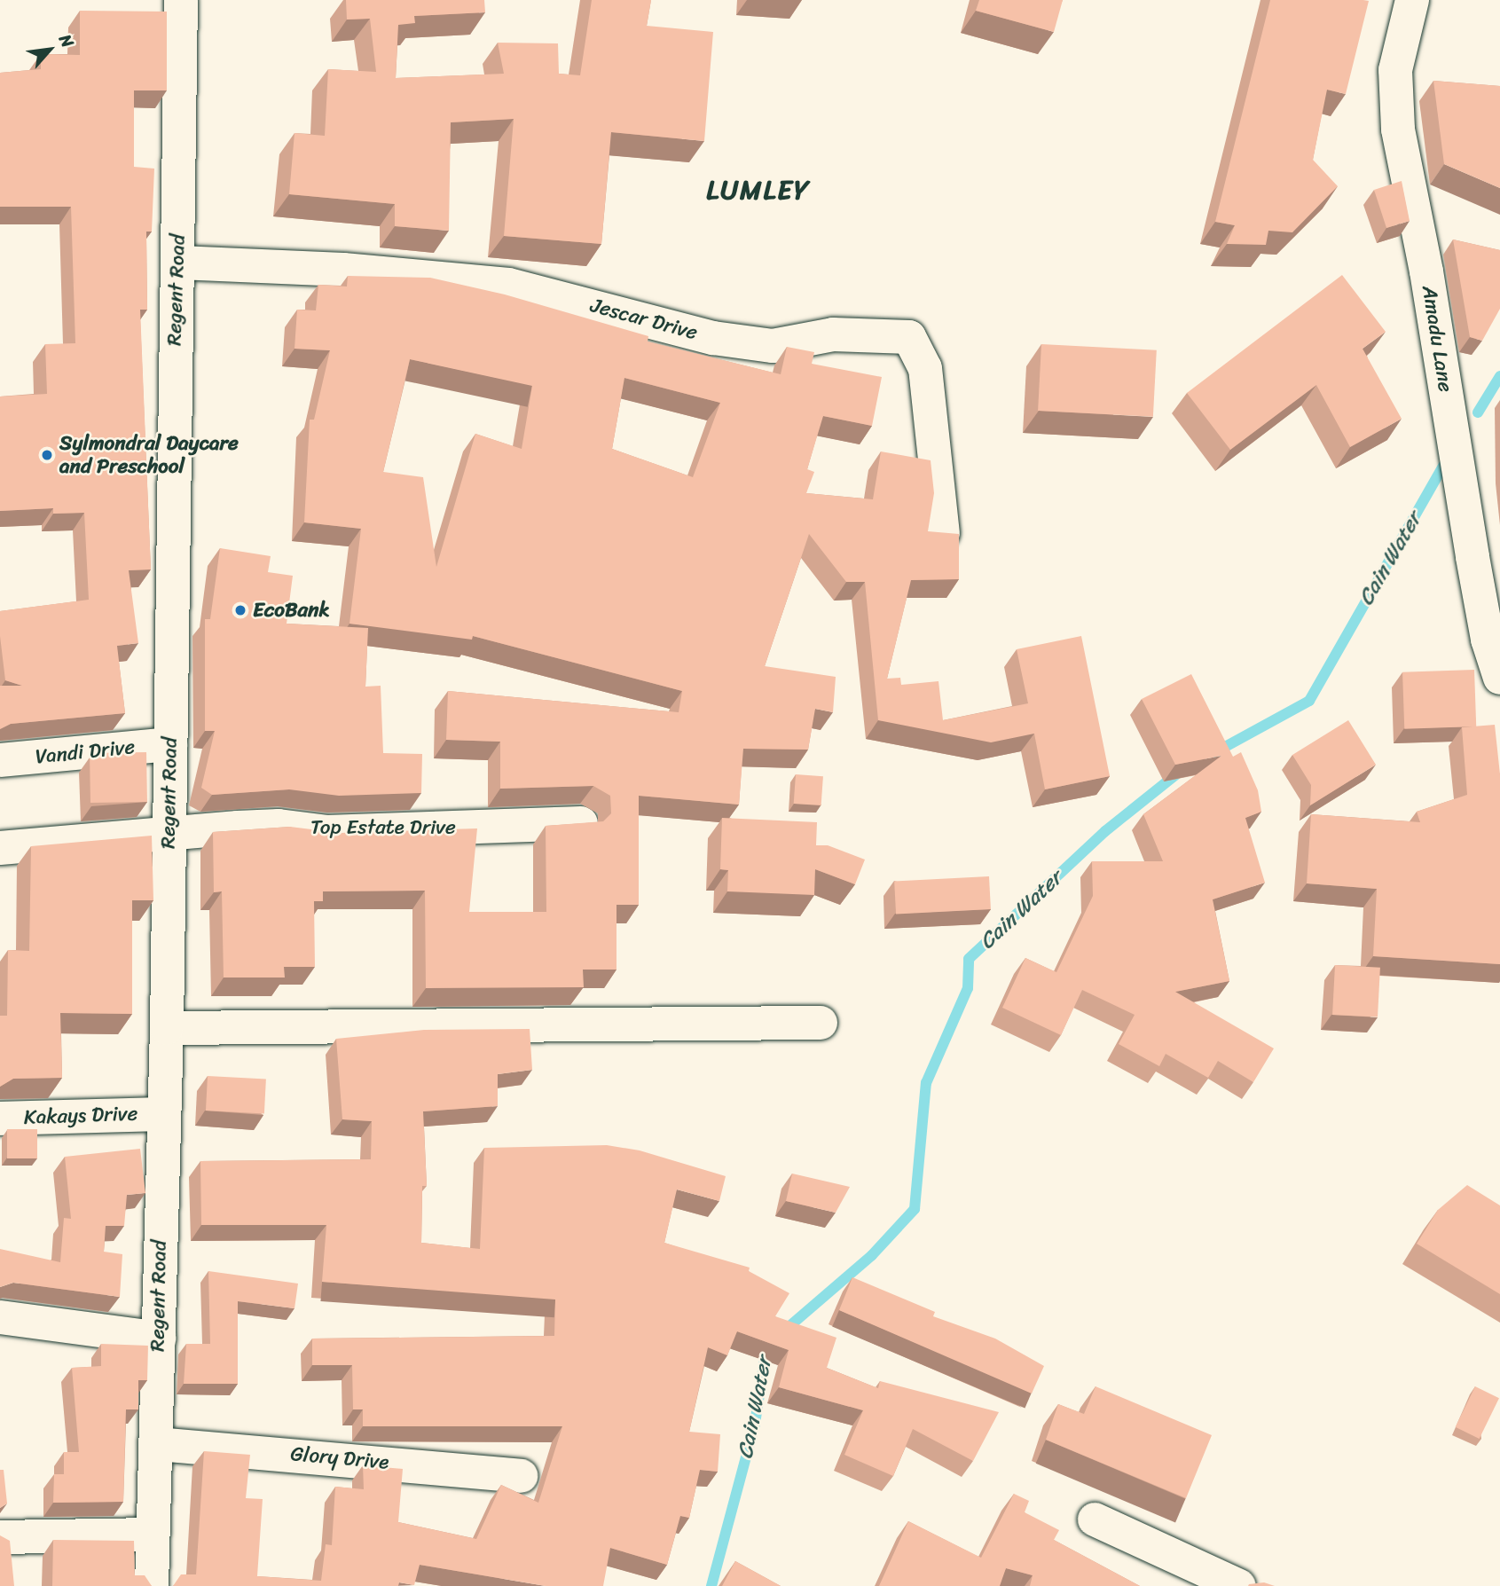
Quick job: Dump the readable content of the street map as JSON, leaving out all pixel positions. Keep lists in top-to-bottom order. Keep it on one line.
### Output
{"streets":{"street":["Regent Road","Jescar Drive","Amadu Lane","Vandi Drive","Top Estate Drive","Kakays Drive","Glory Drive"]},"crossings":[["Regent Road","Jescar Drive"],["Regent Road","Vandi Drive"],["Regent Road","Top Estate Drive"],["Regent Road","Kakays Drive"],["Regent Road","Glory Drive"]],"districts":["LUMLEY"],"water":["Cain Water"],"places":["Sylmondral Daycare and Preschool","EcoBank"],"north":"top right"}
